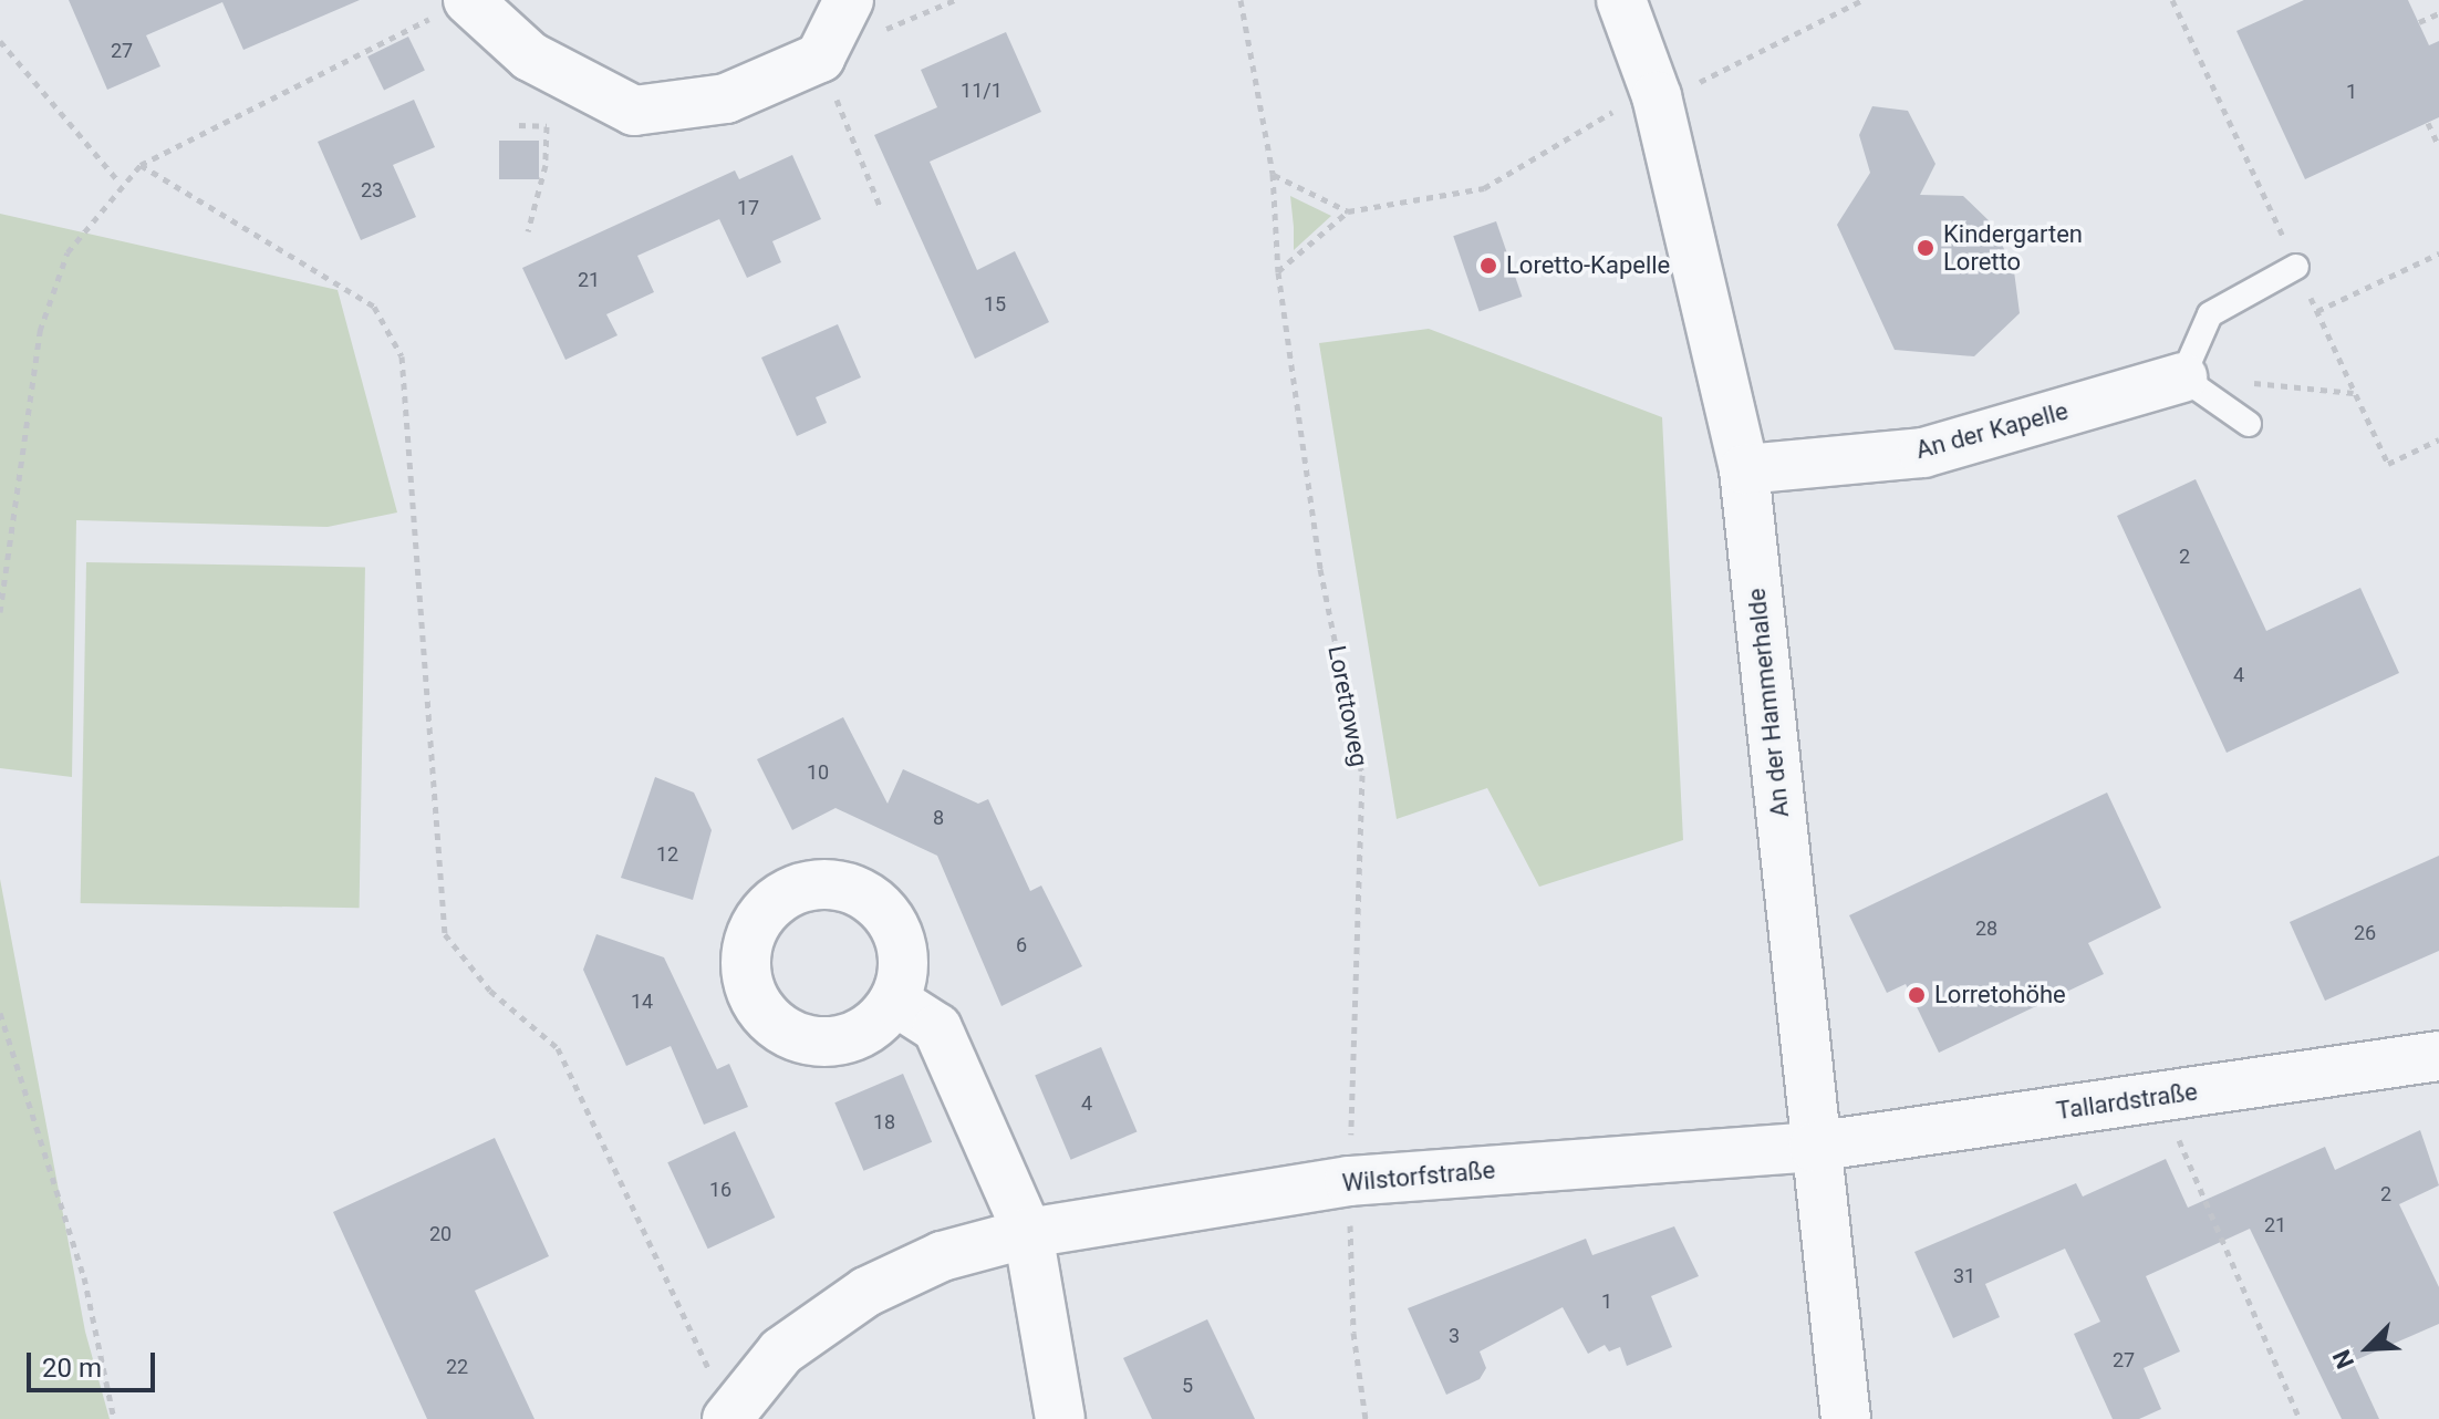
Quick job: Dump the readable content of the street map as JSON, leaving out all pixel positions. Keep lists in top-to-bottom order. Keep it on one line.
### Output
{"streets":{"street":["An der Kapelle","An der Hammerhalde","Tallardstraße","Wilstorfstraße"],"path":["Lorettoweg"]},"crossings":[["An der Kapelle","An der Hammerhalde"],["An der Hammerhalde","Tallardstraße"],["An der Hammerhalde","Wilstorfstraße"],["Lorettoweg","Wilstorfstraße"],["Tallardstraße","Wilstorfstraße"]],"places":["Kindergarten Loretto","Loretto-Kapelle","Lorretohöhe"],"house_numbers":["27","11/1","1","23","17","21","15","2","4","10","8","12","28","26","6","14","4","18","16","2","21","20","31","1","3","27","22","5"],"scale_bar":"20 m","north":"bottom left"}
